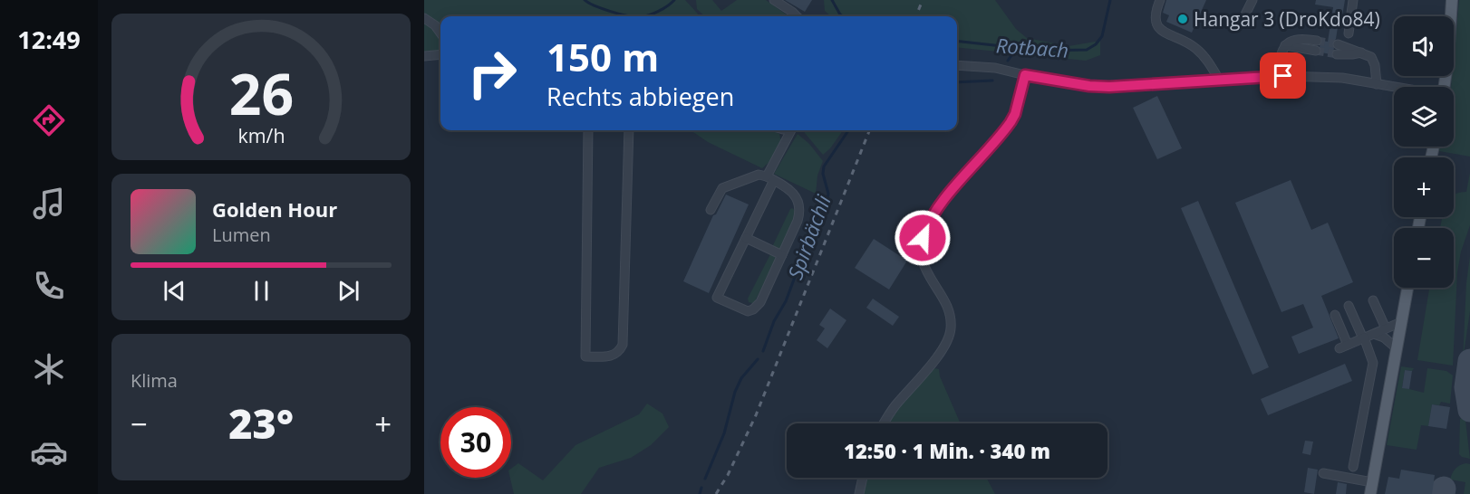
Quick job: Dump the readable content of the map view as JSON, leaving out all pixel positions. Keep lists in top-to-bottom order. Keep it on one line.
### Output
{"water":["Rotbach","Spirbächli"],"places":["Hangar 3 (DroKdo84)"],"page":{"tabs":"12:49","map_buttons":["+","−"],"turn":["150 m","Rechts abbiegen"],"song":["Golden Hour","Lumen"],"tile":"Klima","heat":["−","23°","+"],"limit":"30","trip":"12:50 · 1 Min. · 340 m","gauge":["26","km/h"]}}
